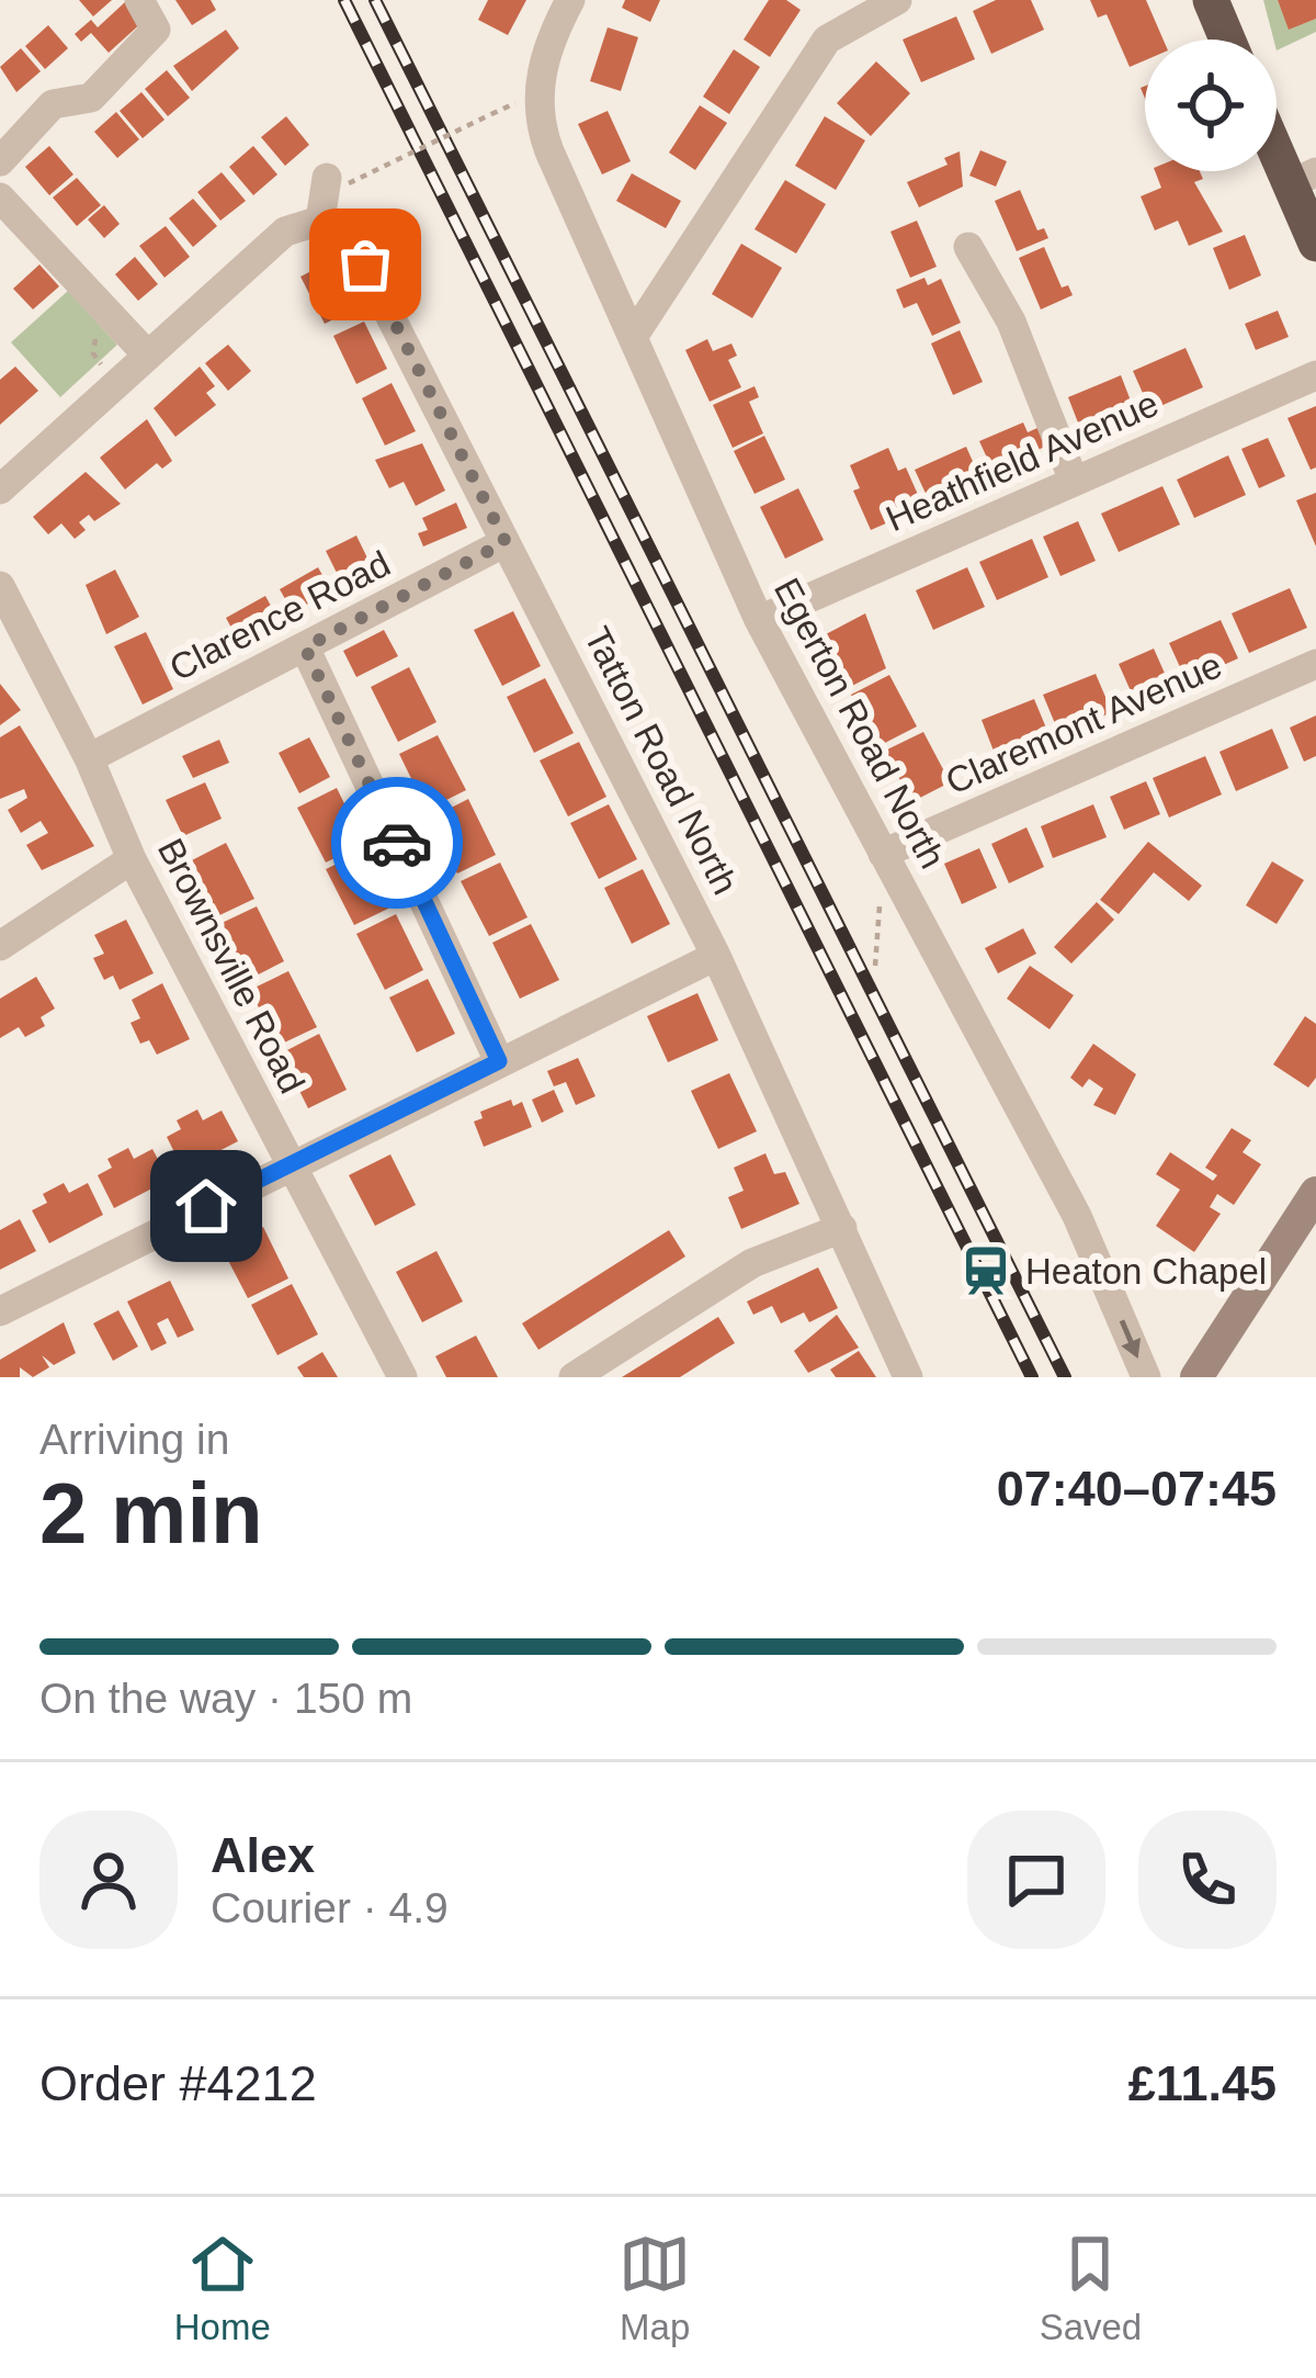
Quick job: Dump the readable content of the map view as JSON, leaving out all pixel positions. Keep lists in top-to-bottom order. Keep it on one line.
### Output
{"streets":{"street":["Heathfield Avenue","Clarence Road","Egerton Road North","Claremont Avenue","Tatton Road North","Brownsville Road"]},"crossings":[["Heathfield Avenue","Egerton Road North"],["Clarence Road","Tatton Road North"],["Clarence Road","Brownsville Road"],["Egerton Road North","Claremont Avenue"]],"one_way":["Egerton Road North"],"places":{"station":["Heaton Chapel"]},"page":{"heading":["2 min","Arriving in","07:40–07:45"],"panel":["Alex","Courier · 4.9","Order #4212","£11.45"],"bar":"On the way · 150 m","tabs":["Home","Map","Saved"]}}
